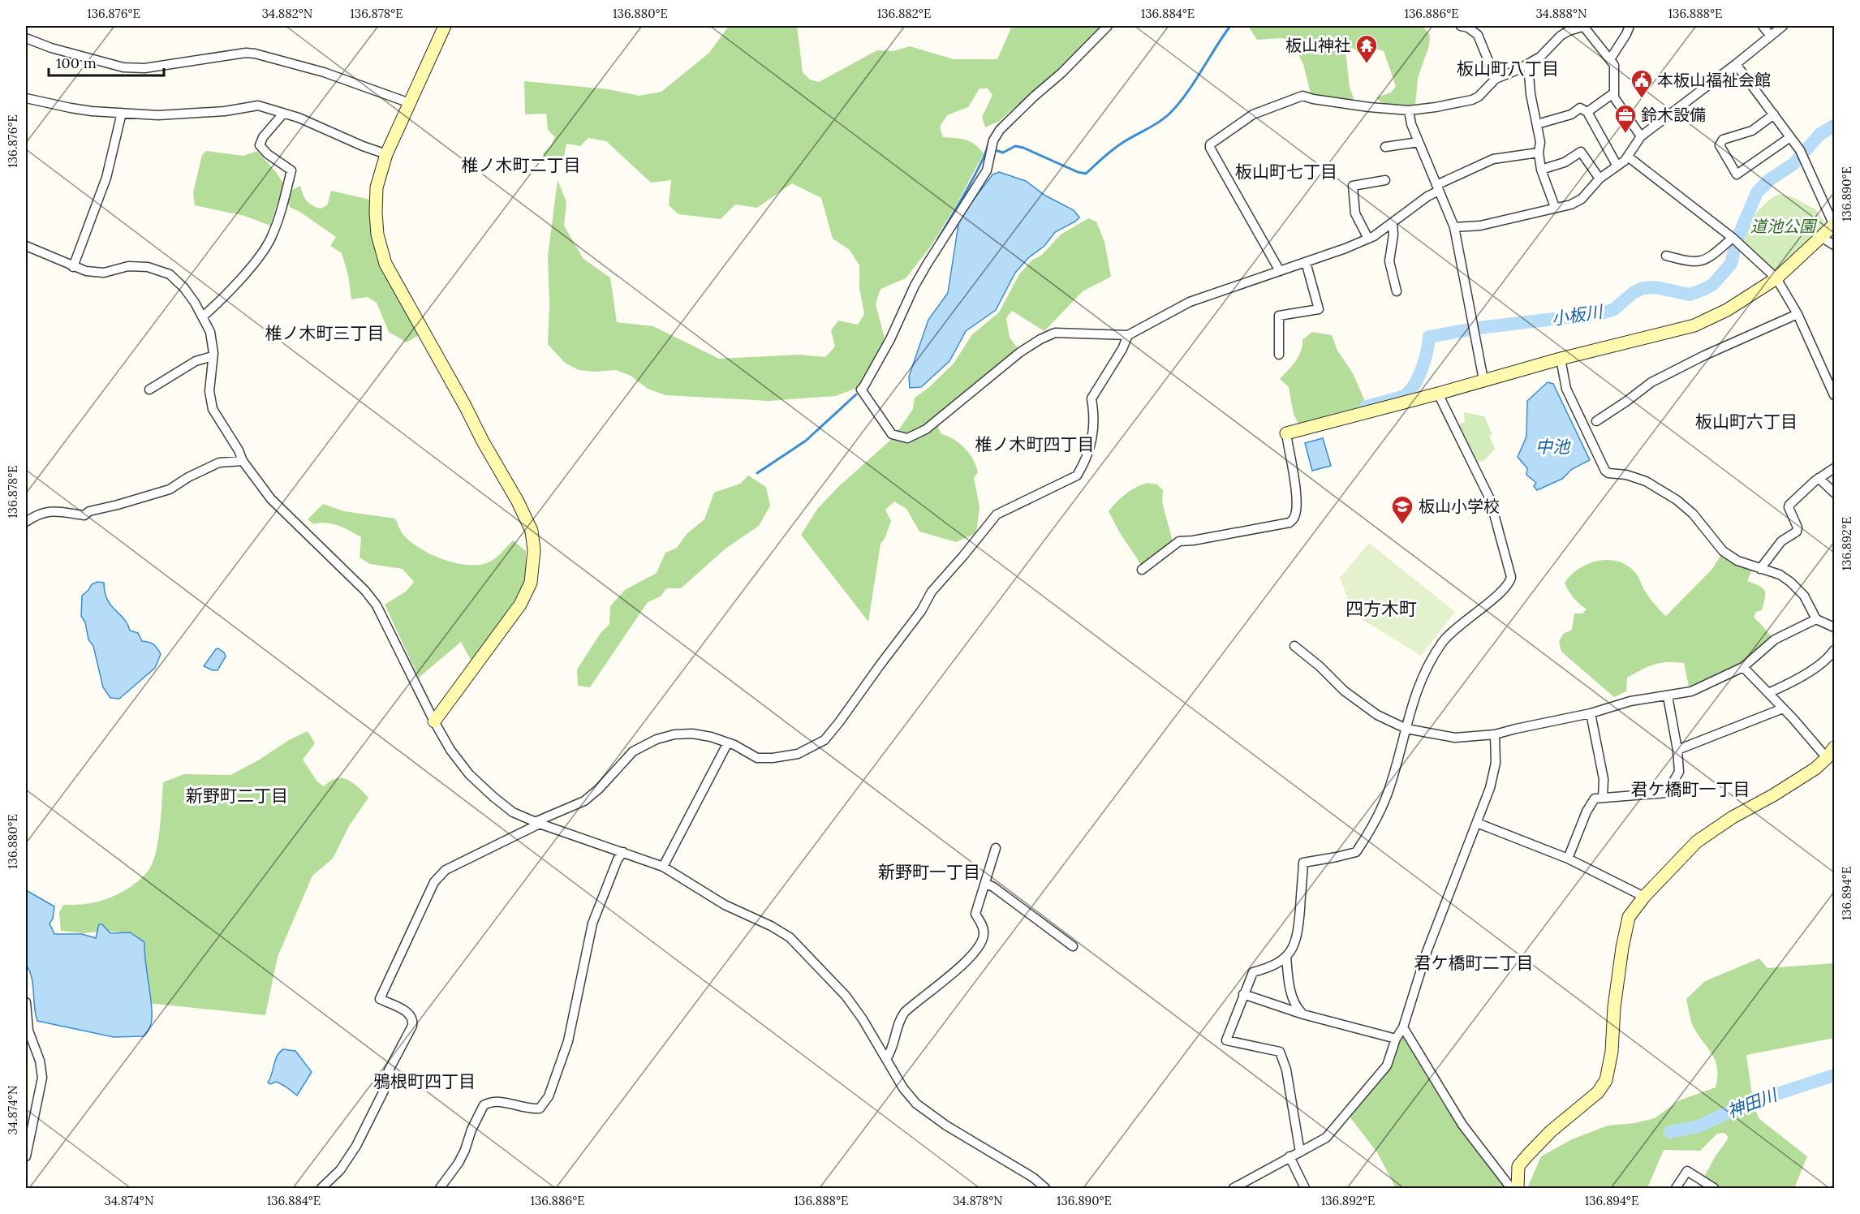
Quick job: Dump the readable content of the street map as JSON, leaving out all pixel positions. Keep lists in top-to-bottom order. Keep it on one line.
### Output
{"districts":["板山町八丁目","椎ノ木町二丁目","板山町七丁目","椎ノ木町三丁目","板山町六丁目","椎ノ木町四丁目","四方木町","君ケ橋町一丁目","新野町二丁目","新野町一丁目","君ケ橋町二丁目","鴉根町四丁目"],"water":["小板川","中池","神田川"],"parks":["道池公園"],"places":{"temple":["板山神社"],"public building":["本板山福祉会館"],"office":["鈴木設備"],"school or university":["板山小学校"]},"scale_bar":"100 m","coordinates":["136.876°E","34.882°N","136.878°E","136.880°E","136.882°E","136.884°E","136.886°E","34.888°N","136.888°E","136.890°E","136.892°E","136.894°E","34.874°N","34.878°N"]}
